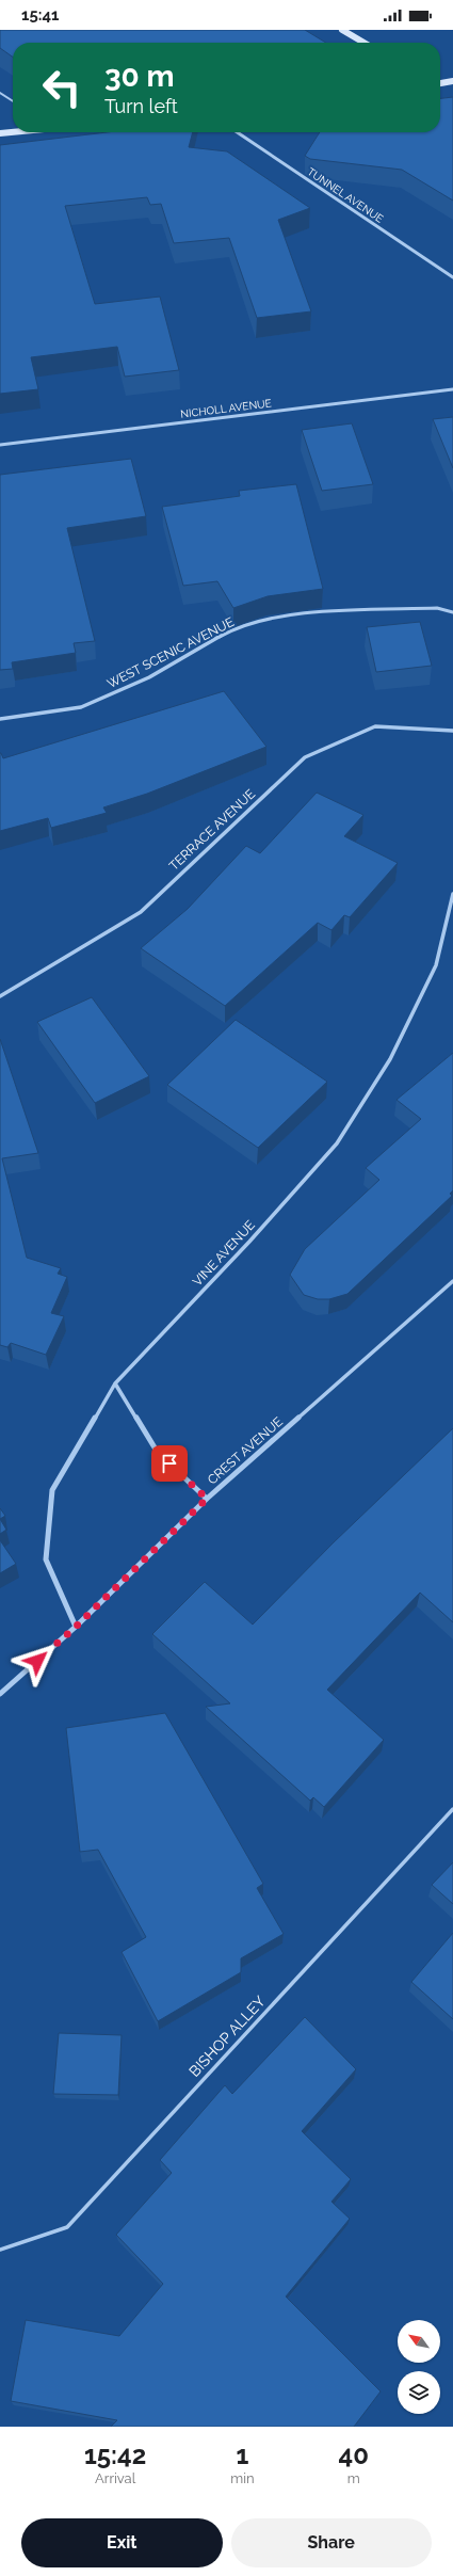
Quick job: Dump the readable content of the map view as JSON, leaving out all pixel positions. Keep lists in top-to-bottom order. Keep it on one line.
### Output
{"streets":{"street":["TUNNEL AVENUE","NICHOLL AVENUE","WEST SCENIC AVENUE","TERRACE AVENUE","VINE AVENUE","CREST AVENUE"],"lane":["BISHOP ALLEY"]},"crossings":[["VINE AVENUE","CREST AVENUE"]],"north":"top left","page":{"status":"15:41","turn":["30 m","Turn left"],"eta":["15:42","Arrival","1","min","40","m"],"buttons":["Exit","Share"]}}
